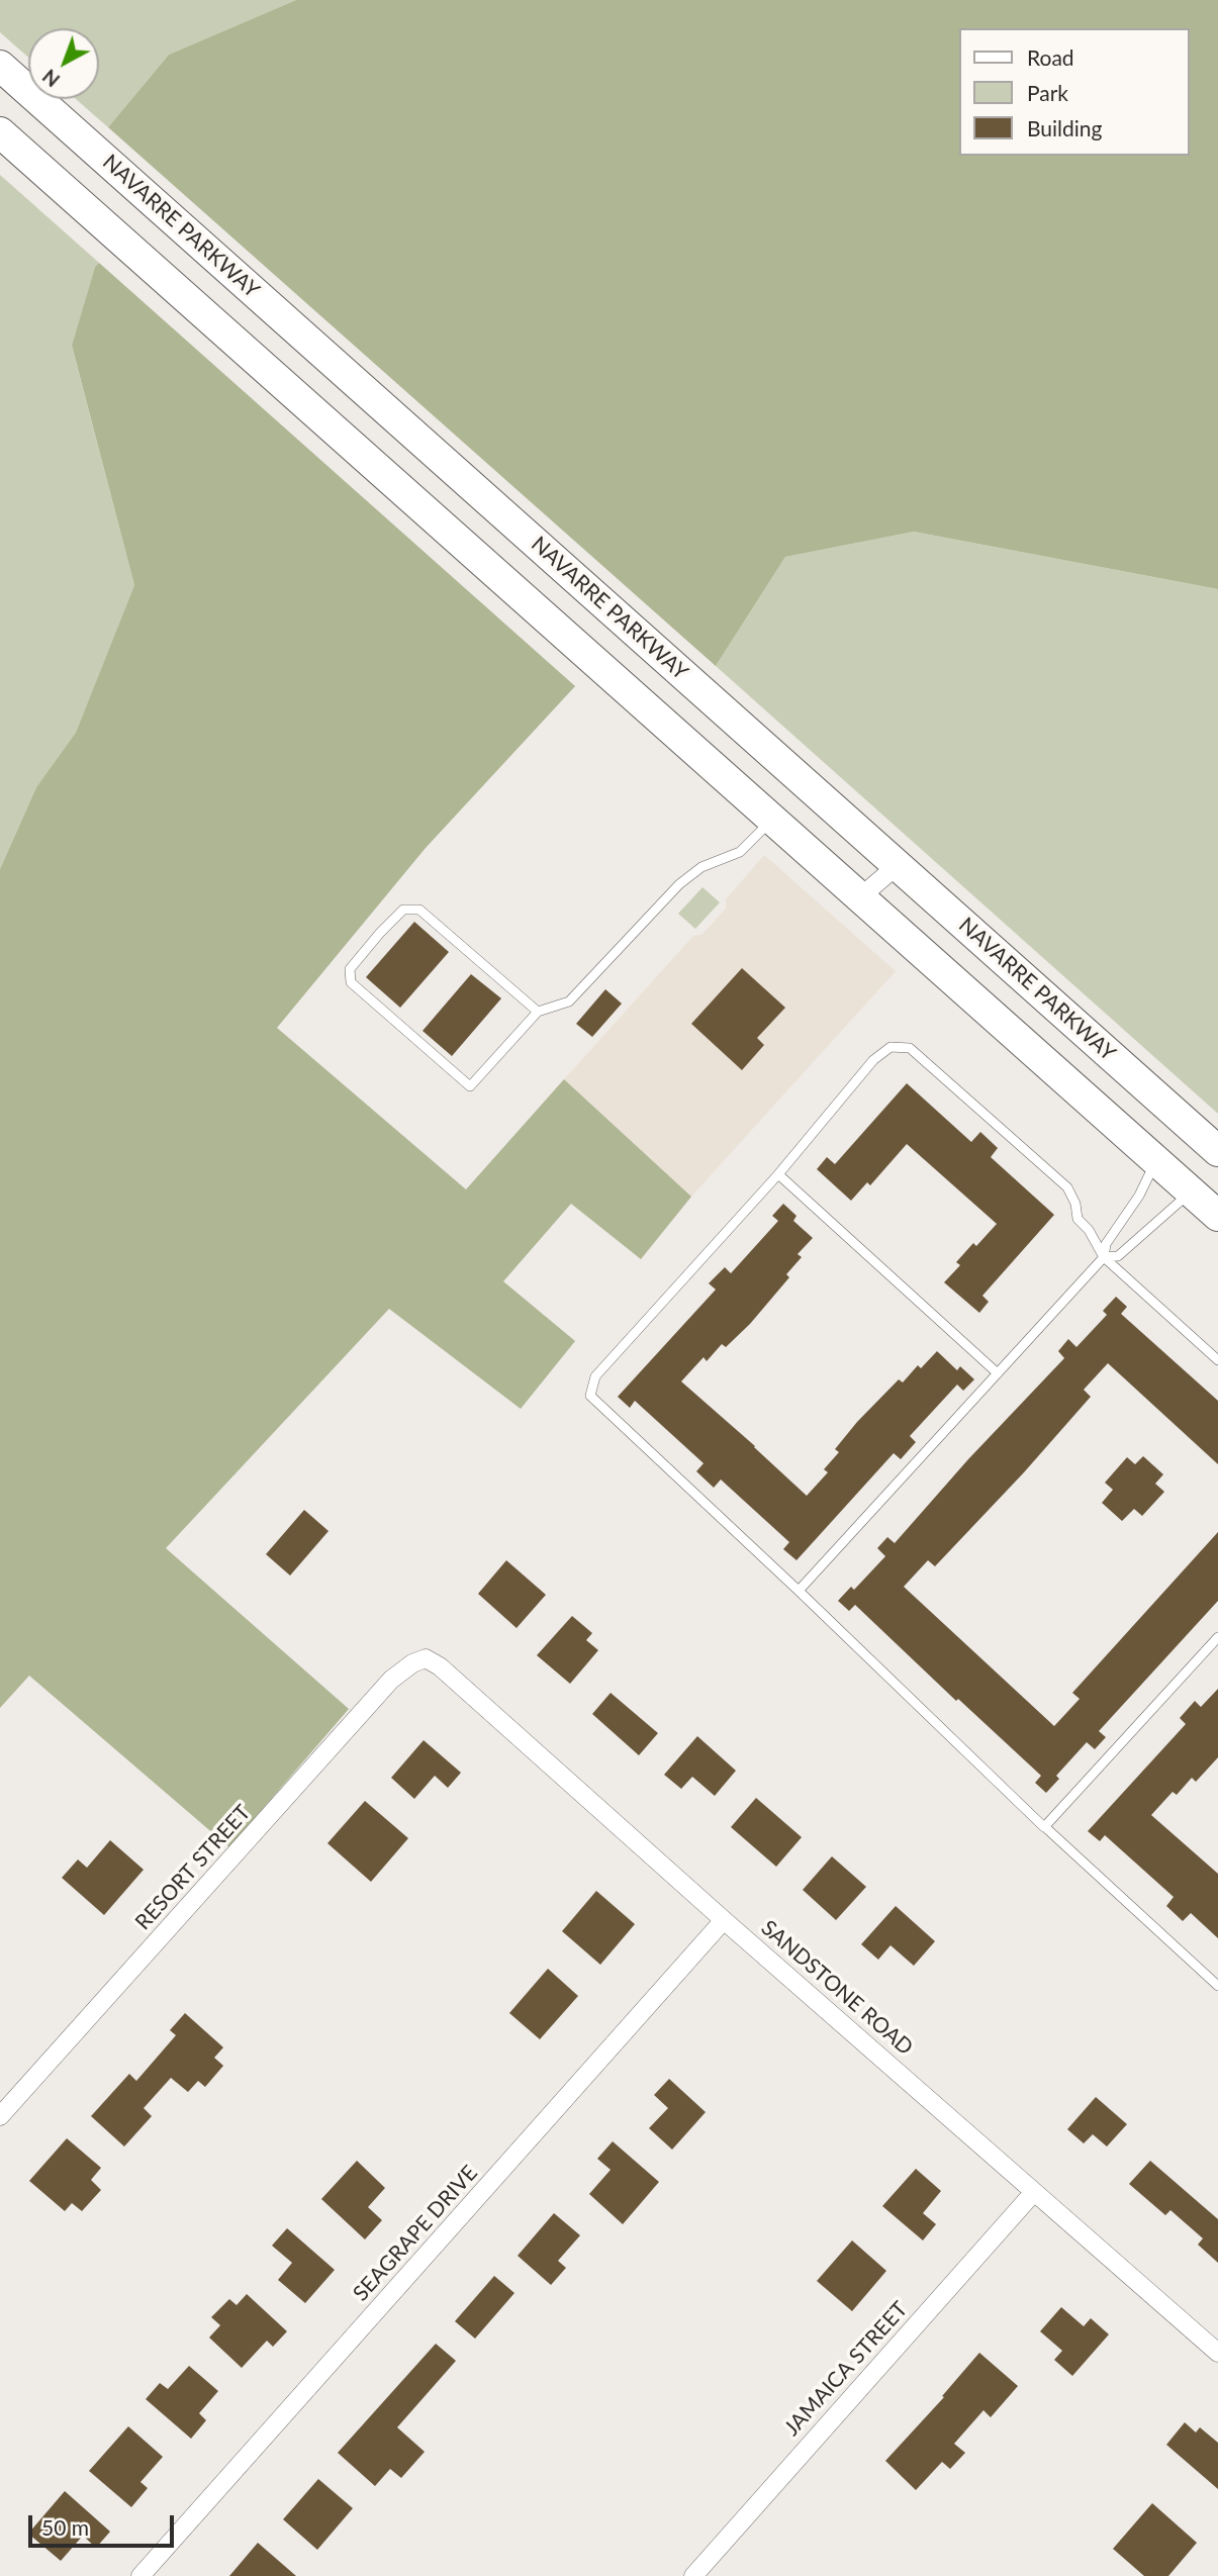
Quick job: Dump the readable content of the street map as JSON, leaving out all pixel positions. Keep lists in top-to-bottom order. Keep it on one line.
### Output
{"streets":{"highway":["NAVARRE PARKWAY"],"street":["RESORT STREET","SANDSTONE ROAD","SEAGRAPE DRIVE","JAMAICA STREET"]},"crossings":[["RESORT STREET","SANDSTONE ROAD"],["SANDSTONE ROAD","SEAGRAPE DRIVE"],["SANDSTONE ROAD","JAMAICA STREET"]],"legend":["Road","Park","Building"],"scale_bar":"50 m","north":"bottom left"}
